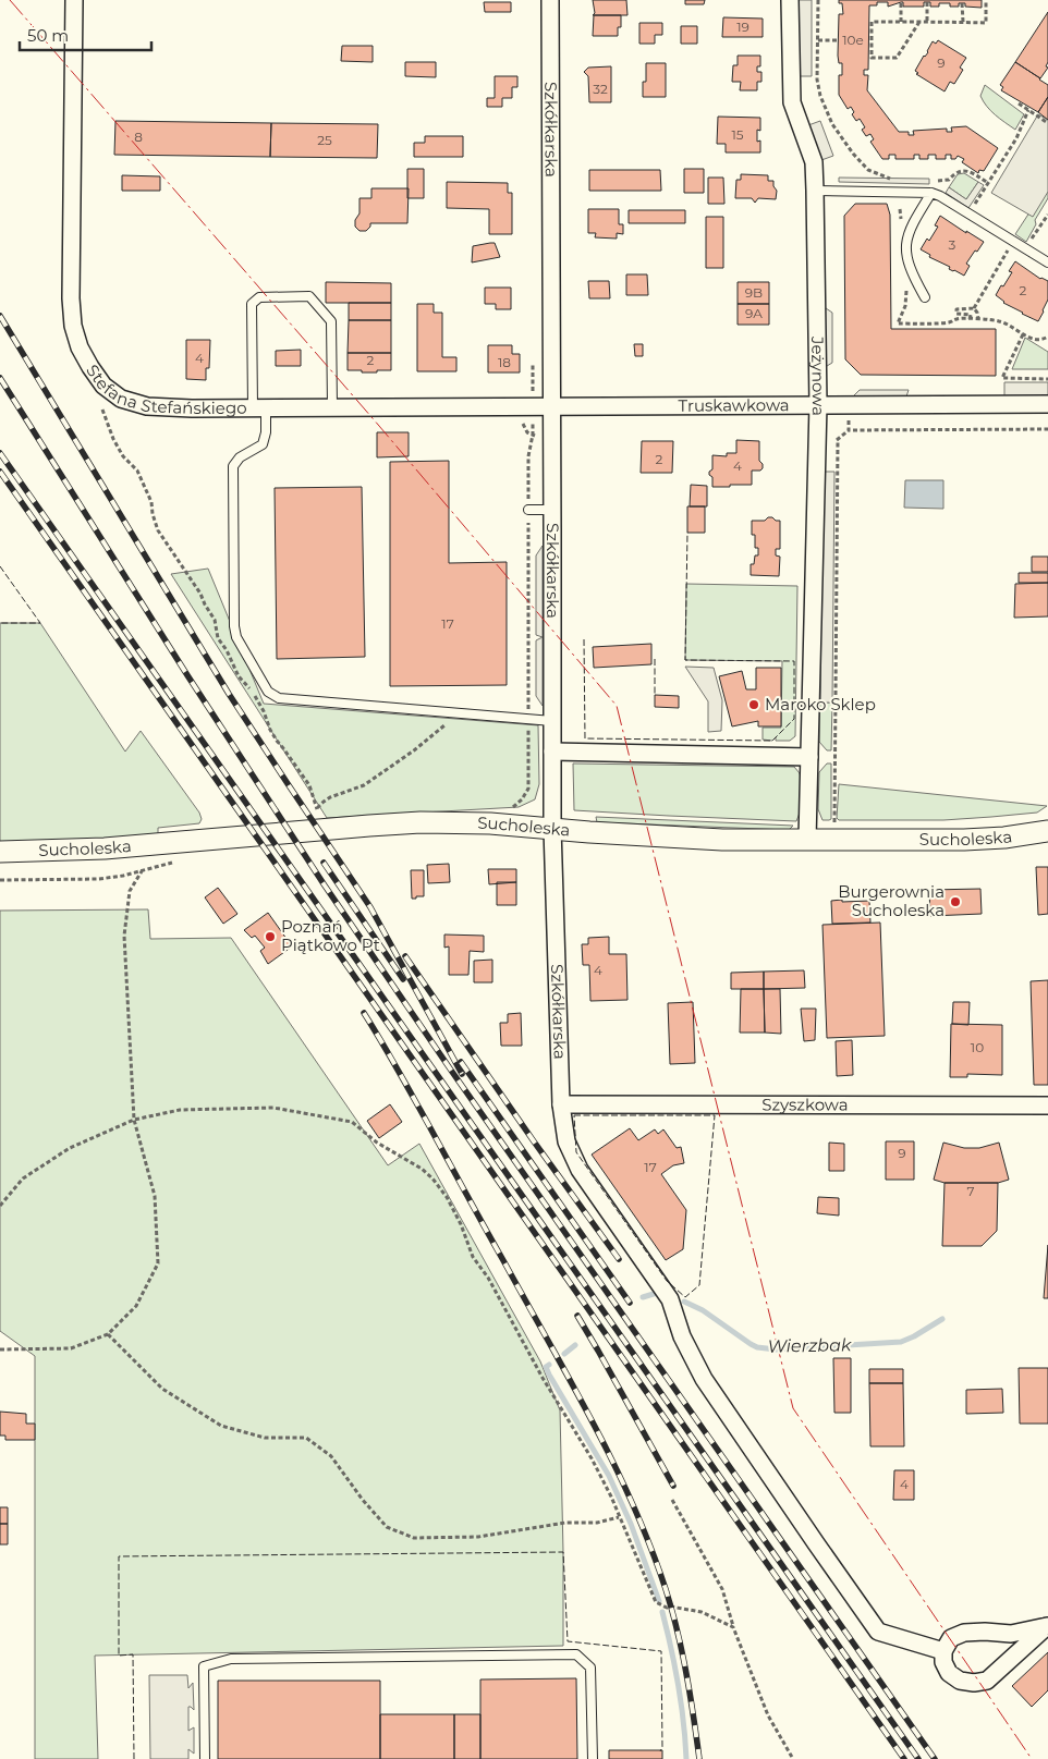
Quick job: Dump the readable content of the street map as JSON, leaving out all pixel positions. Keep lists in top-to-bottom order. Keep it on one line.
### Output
{"streets":{"street":["Szkółkarska","Jeżynowa","Stefana Stefańskiego","Truskawkowa","Sucholeska","Szyszkowa"]},"crossings":[["Szkółkarska","Stefana Stefańskiego"],["Szkółkarska","Truskawkowa"],["Szkółkarska","Sucholeska"],["Szkółkarska","Szyszkowa"],["Jeżynowa","Truskawkowa"],["Jeżynowa","Sucholeska"],["Stefana Stefańskiego","Truskawkowa"]],"water":["Wierzbak"],"places":["Maroko Sklep","Burgerownia Sucholeska","Poznań Piątkowo Pt"],"house_numbers":["19","10e","9","32","15","8","25","3","2","9B","9A","4","2","18","2","4","17","4","10","9","17","7","4"],"scale_bar":"50 m"}
